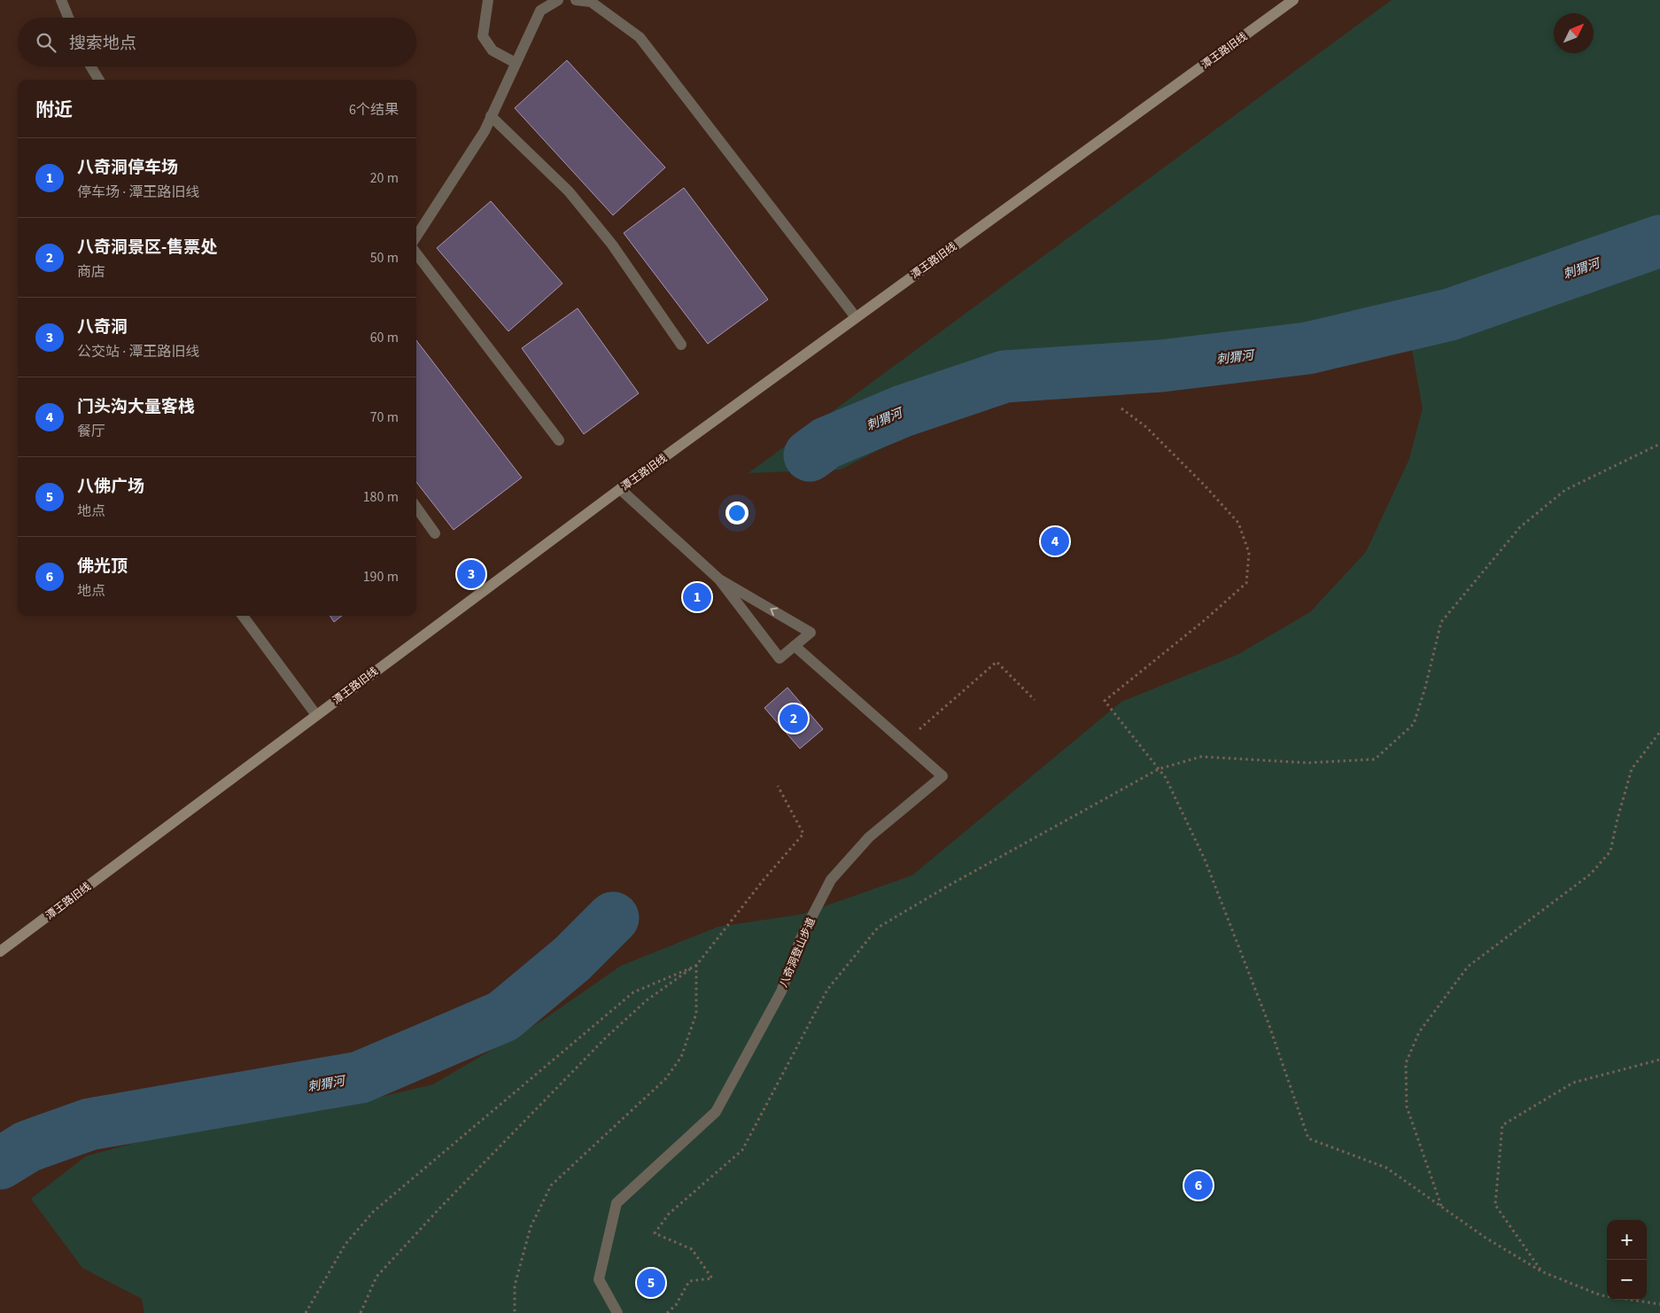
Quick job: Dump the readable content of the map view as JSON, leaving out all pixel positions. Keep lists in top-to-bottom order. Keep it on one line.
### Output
{"streets":{"main road":["潭王路旧线"],"street":["八奇洞登山步道"]},"water":["刺猬河"],"north":"top right","page":{"search":"搜索地点","heading":["附近","6个结果"],"list":[{"mark":"1","name":"八奇洞停车场","note":"停车场 · 潭王路旧线","value":"20 m"},{"mark":"2","name":"八奇洞景区-售票处","note":"商店","value":"50 m"},{"mark":"3","name":"八奇洞","note":"公交站 · 潭王路旧线","value":"60 m"},{"mark":"4","name":"门头沟大量客栈","note":"餐厅","value":"70 m"},{"mark":"5","name":"八佛广场","note":"地点","value":"180 m"},{"mark":"6","name":"佛光顶","note":"地点","value":"190 m"}],"pins":["4","3","1","2","6","5"],"map_buttons":["+","−"]}}
